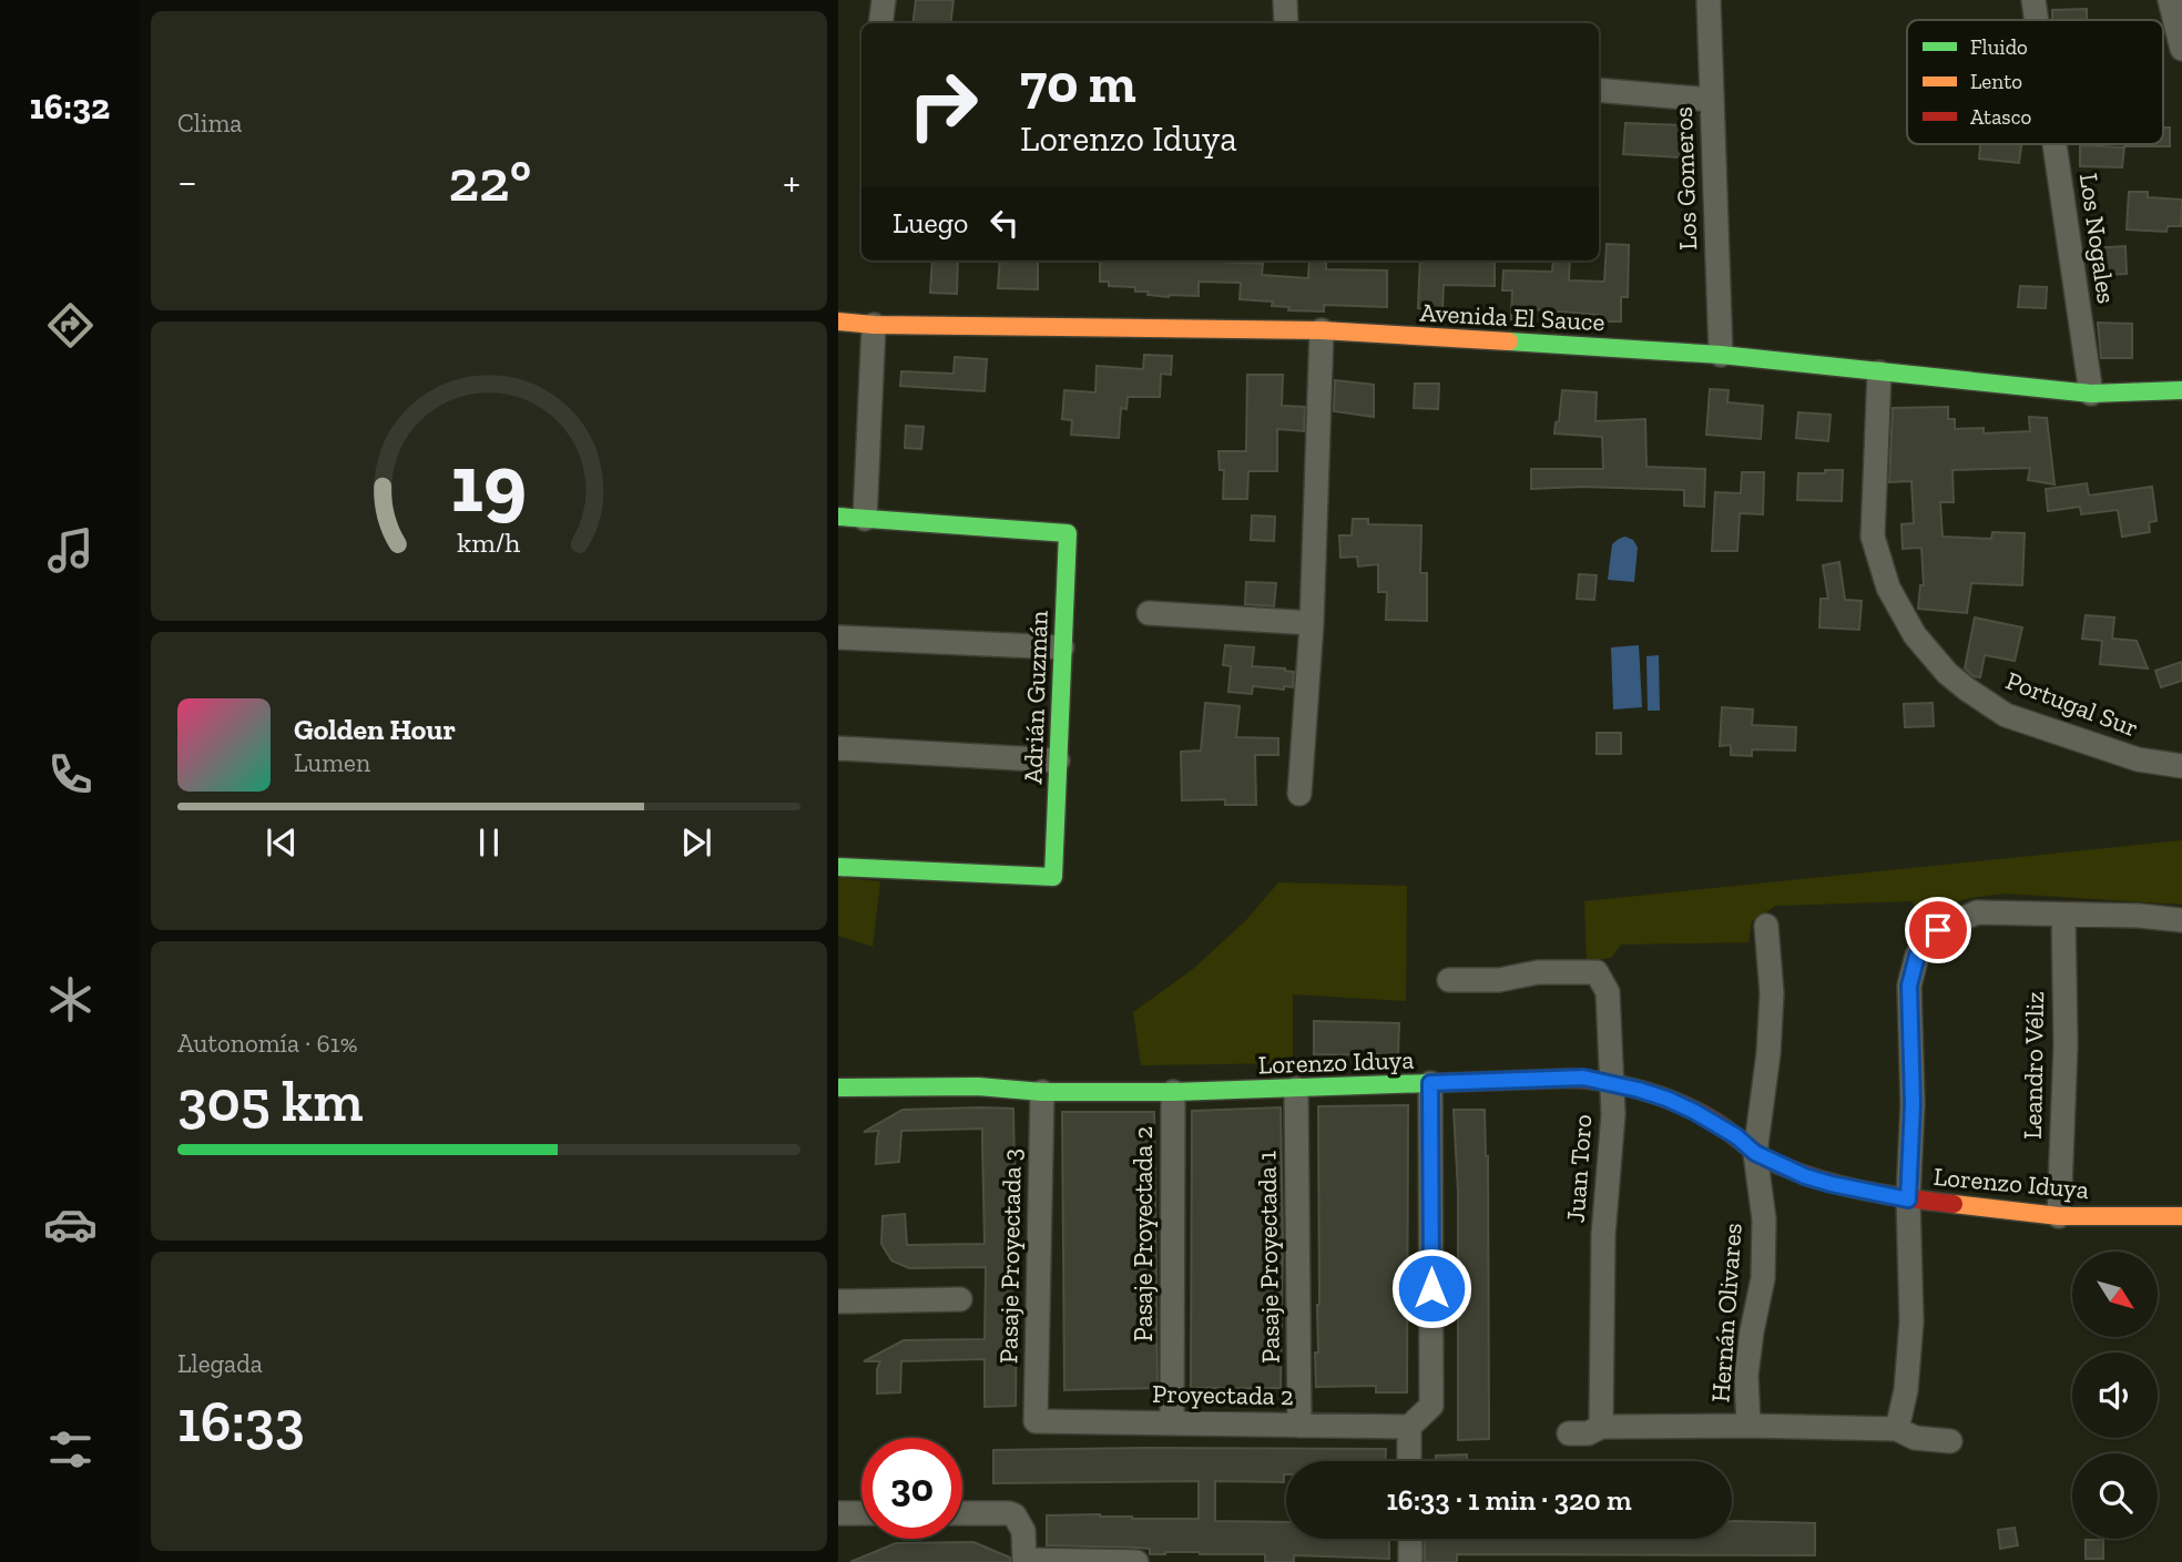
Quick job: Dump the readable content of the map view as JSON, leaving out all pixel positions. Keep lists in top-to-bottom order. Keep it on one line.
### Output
{"streets":{"street":["Los Gomeros","Los Nogales","Avenida El Sauce","Adrián Guzmán","Portugal Sur","Lorenzo Iduya","Leandro Véliz","Juan Toro","Pasaje Proyectada 2","Pasaje Proyectada 3","Pasaje Proyectada 1","Hernán Olivares","Proyectada 2"]},"crossings":[["Los Gomeros","Avenida El Sauce"],["Los Nogales","Avenida El Sauce"],["Avenida El Sauce","Portugal Sur"],["Lorenzo Iduya","Leandro Véliz"],["Lorenzo Iduya","Juan Toro"],["Lorenzo Iduya","Pasaje Proyectada 2"],["Lorenzo Iduya","Pasaje Proyectada 3"],["Lorenzo Iduya","Pasaje Proyectada 1"],["Lorenzo Iduya","Hernán Olivares"],["Pasaje Proyectada 2","Proyectada 2"],["Pasaje Proyectada 3","Proyectada 2"],["Pasaje Proyectada 1","Proyectada 2"]],"legend":["Fluido","Lento","Atasco"],"north":"bottom right","page":{"tabs":"16:32","tile":["Clima",["Autonomía · 61%","305 km"],["Llegada","16:33"]],"turn":["70 m","Lorenzo Iduya"],"heat":["−","22°","+"],"then":"Luego","song":["Golden Hour","Lumen"],"limit":"30","trip":"16:33 · 1 min · 320 m","gauge":["19","km/h"]}}
